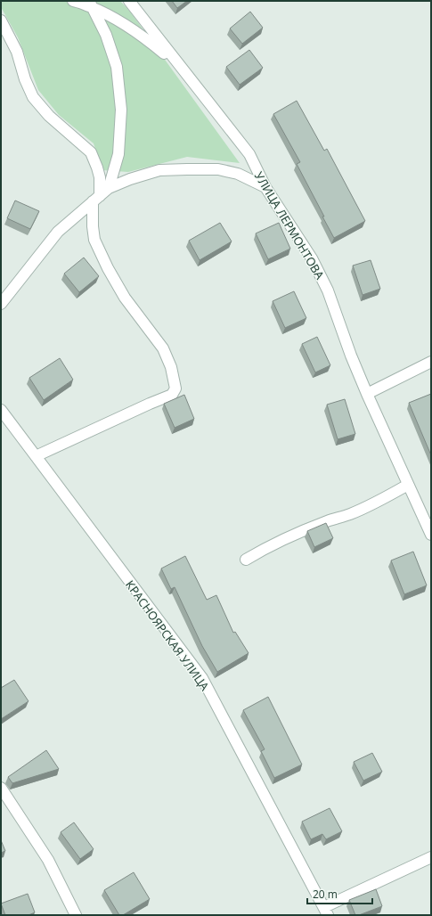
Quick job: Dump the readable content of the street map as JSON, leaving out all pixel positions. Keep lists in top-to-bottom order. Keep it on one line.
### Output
{"streets":{"street":["УЛИЦА ЛЕРМОНТОВА","КРАСНОЯРСКАЯ УЛИЦА"]},"scale_bar":"20 m"}
